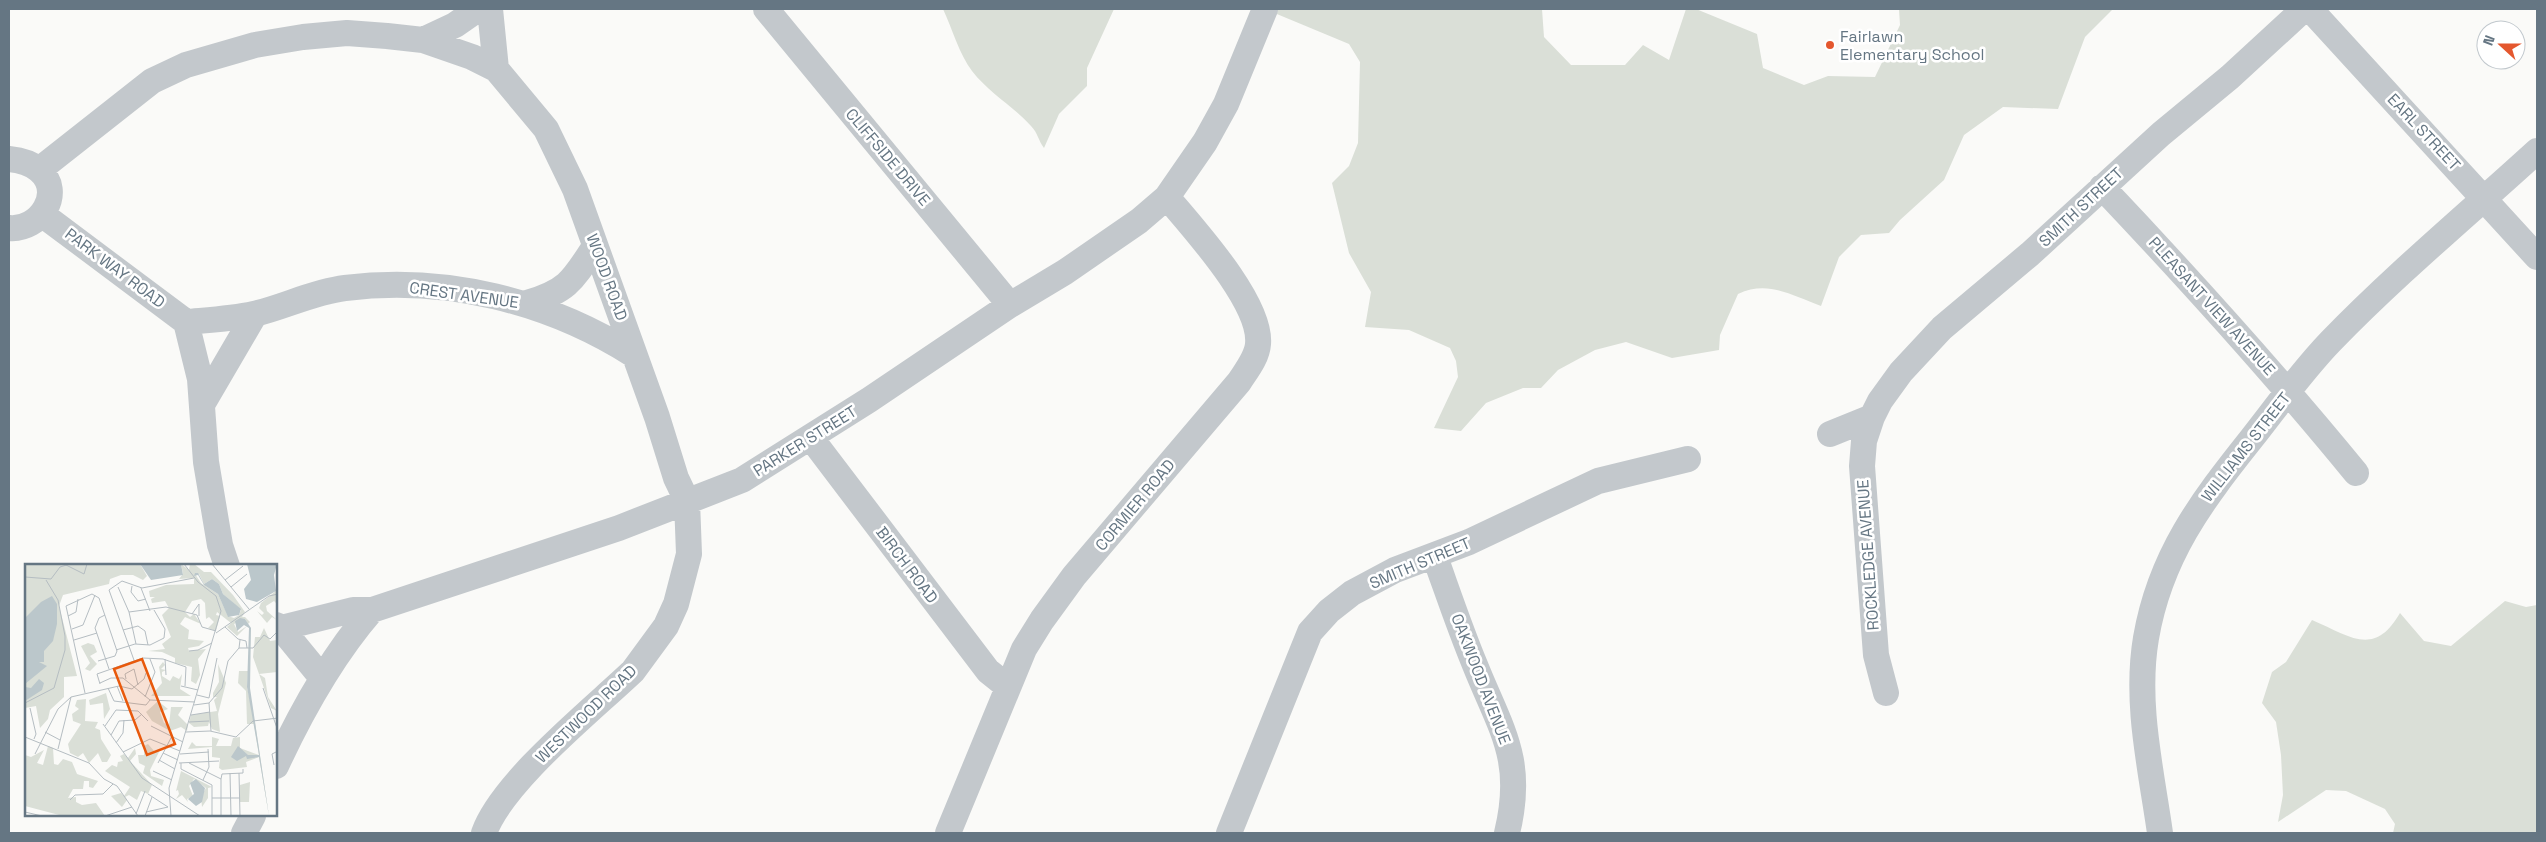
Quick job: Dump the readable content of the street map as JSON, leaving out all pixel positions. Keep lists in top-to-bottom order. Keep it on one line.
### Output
{"streets":{"street":["EARL STREET","CLIFFSIDE DRIVE","SMITH STREET","PARK WAY ROAD","WOOD ROAD","CREST AVENUE","PLEASANT VIEW AVENUE","PARKER STREET","WILLIAMS STREET","CORMIER ROAD","ROCKLEDGE AVENUE","BIRCH ROAD","OAKWOOD AVENUE","WESTWOOD ROAD"]},"crossings":[["EARL STREET","WILLIAMS STREET"],["CLIFFSIDE DRIVE","PARKER STREET"],["SMITH STREET","PLEASANT VIEW AVENUE"],["SMITH STREET","ROCKLEDGE AVENUE"],["SMITH STREET","OAKWOOD AVENUE"],["PARK WAY ROAD","CREST AVENUE"],["WOOD ROAD","CREST AVENUE"],["WOOD ROAD","PARKER STREET"],["WOOD ROAD","WESTWOOD ROAD"],["PLEASANT VIEW AVENUE","WILLIAMS STREET"],["PARKER STREET","CORMIER ROAD"],["PARKER STREET","BIRCH ROAD"],["PARKER STREET","WESTWOOD ROAD"],["CORMIER ROAD","BIRCH ROAD"]],"places":["Fairlawn Elementary School"],"north":"left"}
